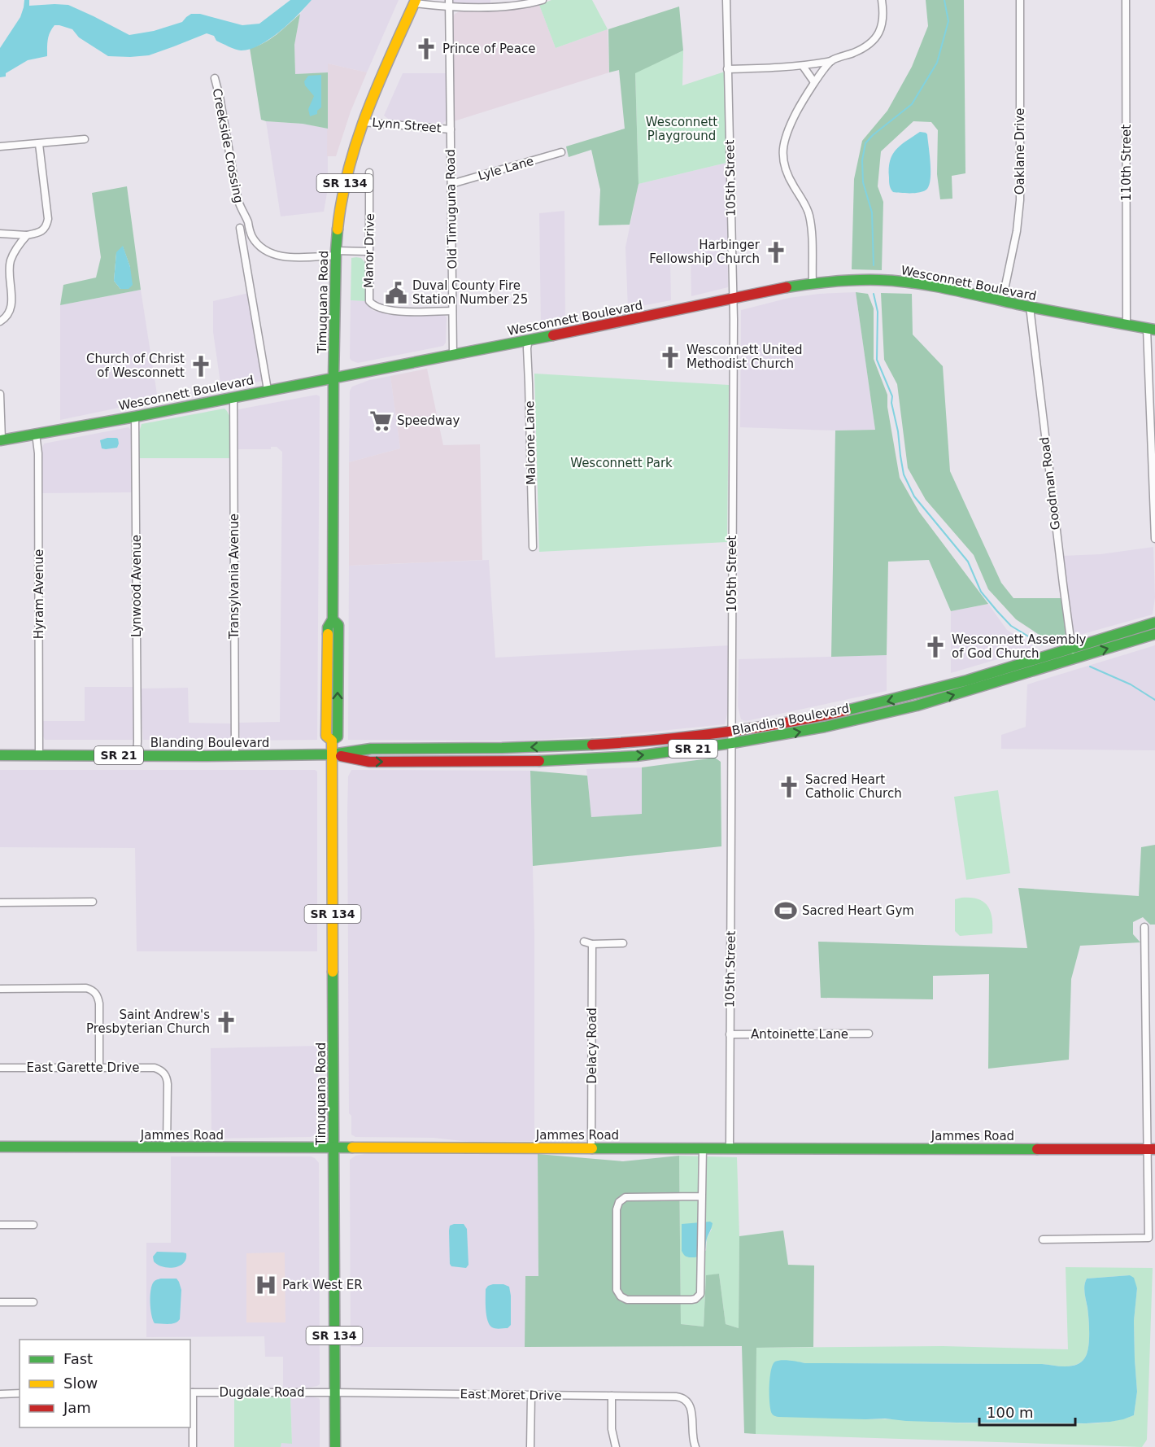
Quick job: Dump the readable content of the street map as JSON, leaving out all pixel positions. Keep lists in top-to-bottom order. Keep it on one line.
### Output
{"streets":{"main road":["SR 134","Wesconnett Boulevard","Timuquana Road","Blanding Boulevard","SR 21","Jammes Road"],"street":["Lynn Street","Creekside Crossing","Oaklane Drive","110th Street","Lyle Lane","105th Street","Old Timuguna Road","Manor Drive","Malcone Lane","Goodman Road","Transylvania Avenue","Lynwood Avenue","Hyram Avenue","Antoinette Lane","Delacy Road","East Garette Drive","Dugdale Road","East Moret Drive"]},"crossings":[["Lynn Street","Old Timuguna Road"],["Lynn Street","Timuquana Road"],["Creekside Crossing","Manor Drive"],["Creekside Crossing","Timuquana Road"],["Oaklane Drive","Wesconnett Boulevard"],["110th Street","Wesconnett Boulevard"],["Lyle Lane","Old Timuguna Road"],["105th Street","Wesconnett Boulevard"],["105th Street","Blanding Boulevard"],["105th Street","Antoinette Lane"],["105th Street","Jammes Road"],["Old Timuguna Road","Manor Drive"],["Old Timuguna Road","Wesconnett Boulevard"],["Wesconnett Boulevard","Timuquana Road"],["Wesconnett Boulevard","Malcone Lane"],["Wesconnett Boulevard","Goodman Road"],["Wesconnett Boulevard","Transylvania Avenue"],["Wesconnett Boulevard","Lynwood Avenue"],["Wesconnett Boulevard","Hyram Avenue"],["Timuquana Road","Blanding Boulevard"],["Timuquana Road","Jammes Road"],["Timuquana Road","Dugdale Road"],["Timuquana Road","East Moret Drive"],["Goodman Road","Blanding Boulevard"],["Transylvania Avenue","Blanding Boulevard"],["Lynwood Avenue","Blanding Boulevard"],["Hyram Avenue","Blanding Boulevard"],["Delacy Road","Jammes Road"],["East Garette Drive","Jammes Road"],["Dugdale Road","East Moret Drive"]],"parks":["Wesconnett Playground","Wesconnett Park"],"places":{"church":["Prince of Peace","Harbinger Fellowship Church","Wesconnett United Methodist Church","Church of Christ of Wesconnett","Wesconnett Assembly of God Church","Sacred Heart Catholic Church","Saint Andrew's Presbyterian Church"],"public building":["Duval County Fire Station Number 25"],"supermarket":["Speedway"],"sports":["Sacred Heart Gym"],"hospital":["Park West ER"]},"legend":["Fast","Slow","Jam"],"scale_bar":"100 m"}
